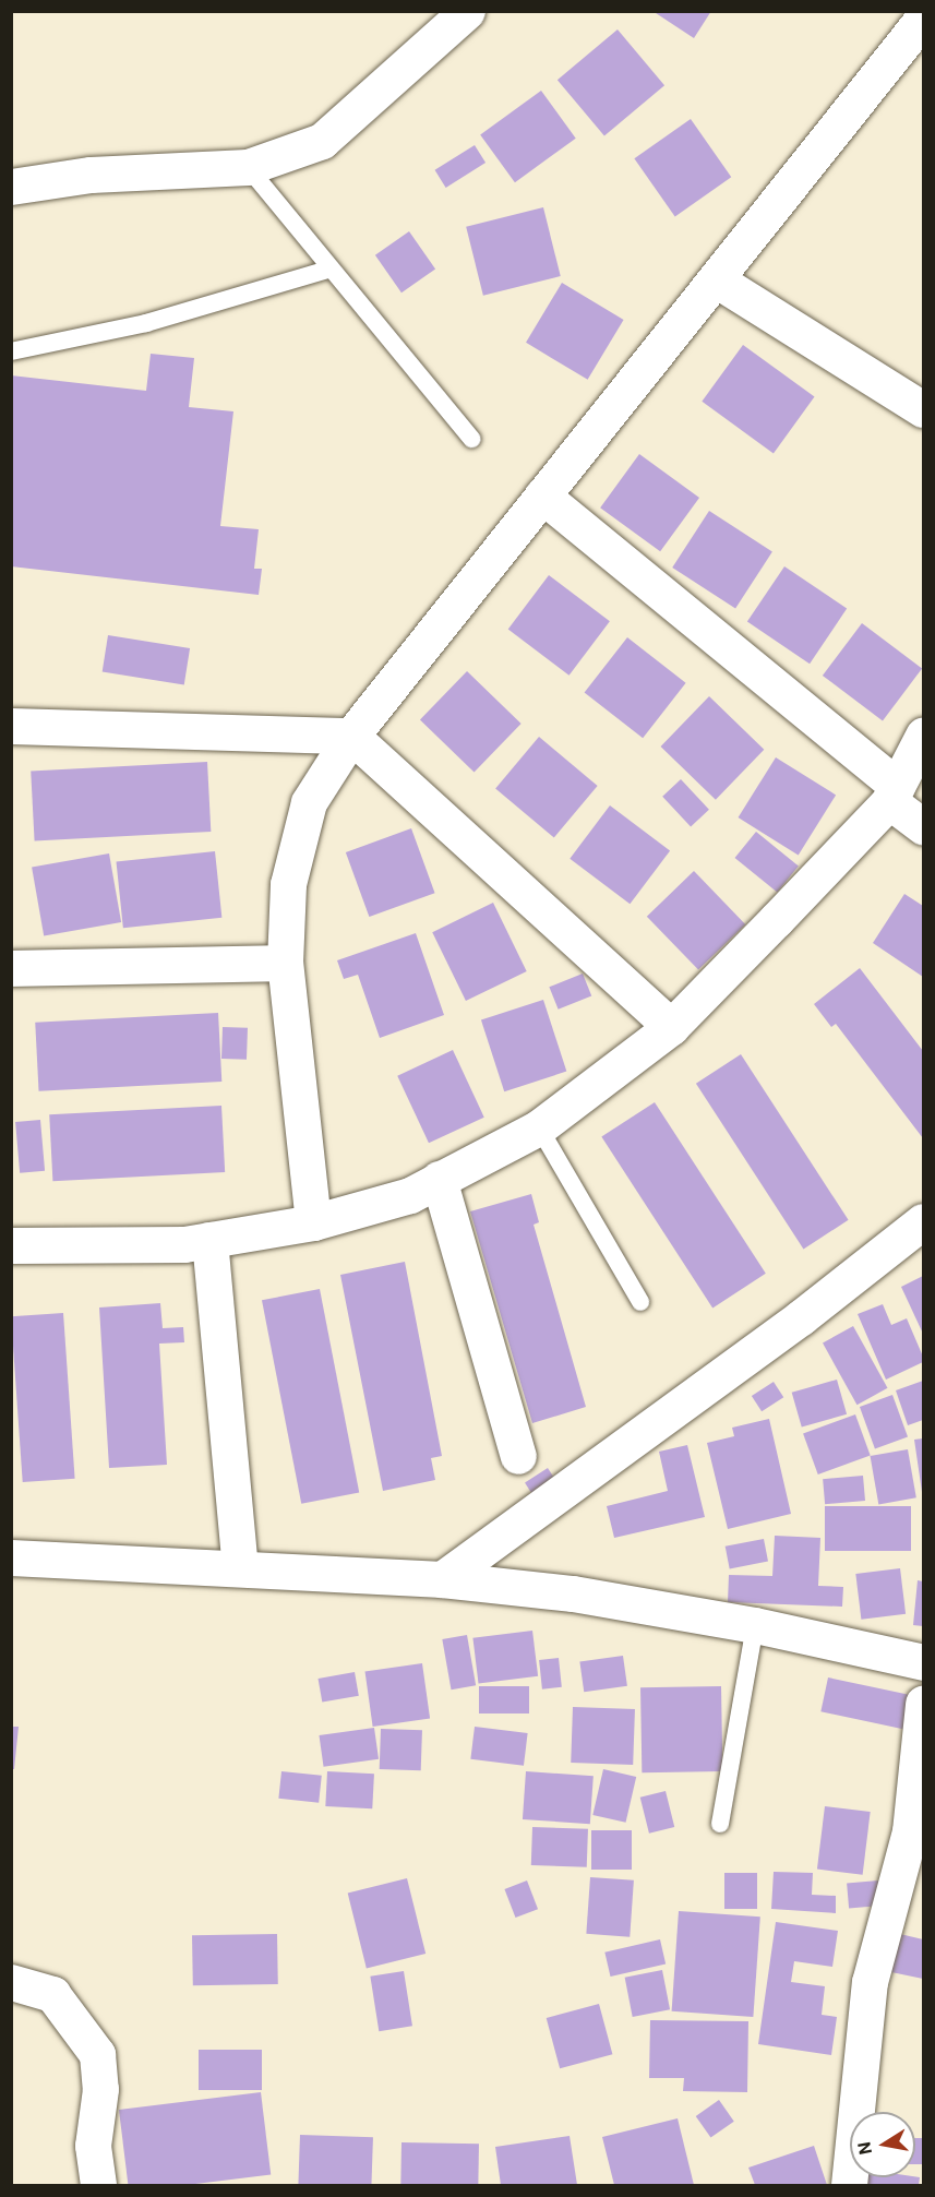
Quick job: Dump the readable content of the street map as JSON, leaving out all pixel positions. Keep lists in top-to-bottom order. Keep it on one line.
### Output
{"north":"left"}
